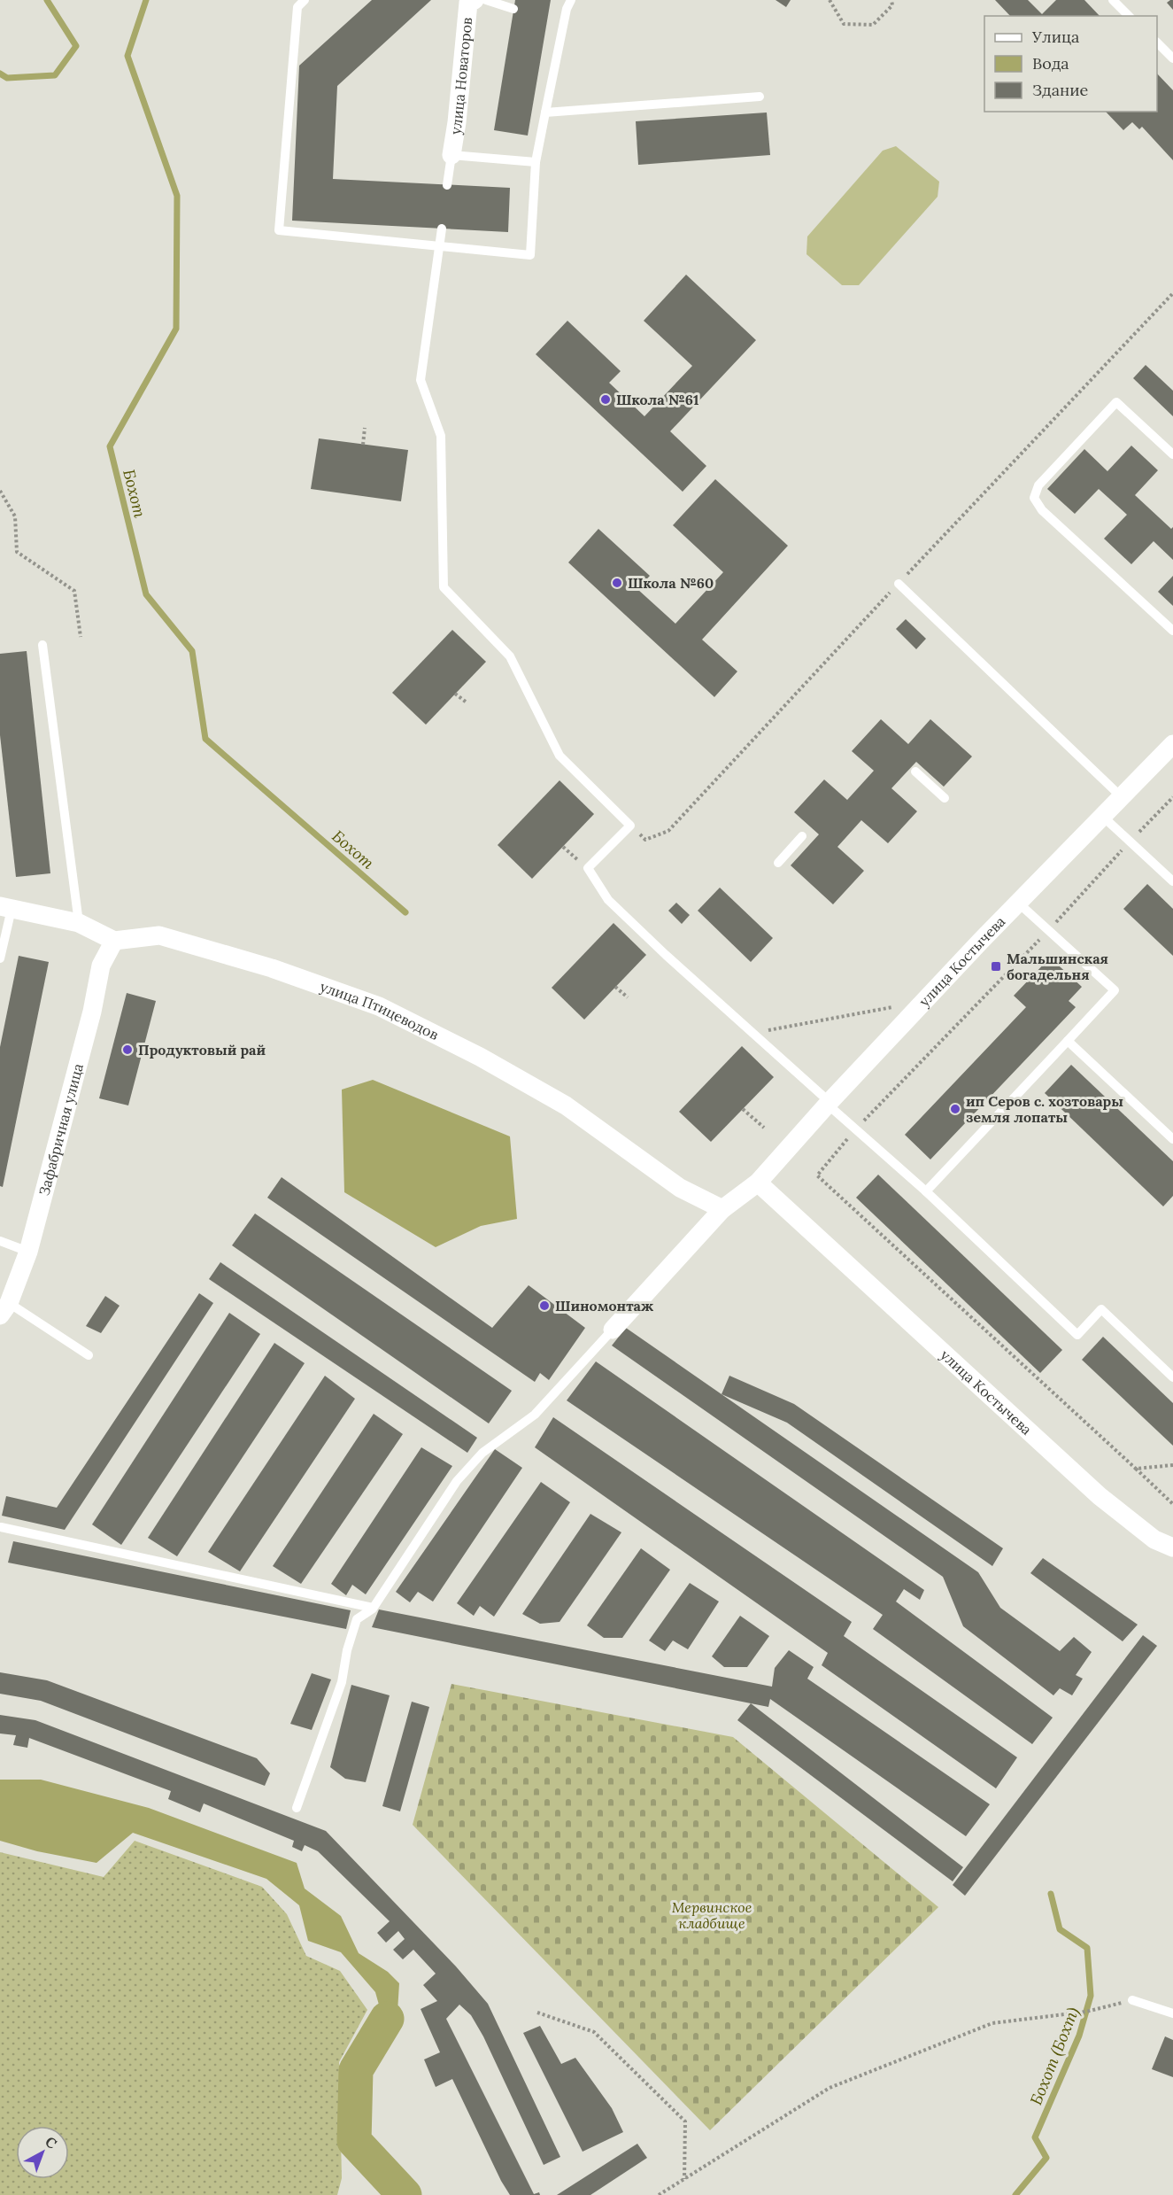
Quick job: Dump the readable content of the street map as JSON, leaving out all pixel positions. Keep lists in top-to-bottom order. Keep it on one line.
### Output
{"streets":{"street":["улица Новаторов","улица Костычева","улица Птицеводов","Зафабричная улица"]},"crossings":[["улица Костычева","улица Птицеводов"],["улица Птицеводов","Зафабричная улица"]],"water":["Бохот","Бохот (Бохт)"],"parks":["Мервинское кладбище"],"places":{"other":["Школа №61","Школа №60","Продуктовый рай","ип Серов с. хозтовары земля лопаты","Шиномонтаж"],"transit":["Мальшинская богадельня"]},"legend":["Улица","Вода","Здание"],"north":"top right"}
